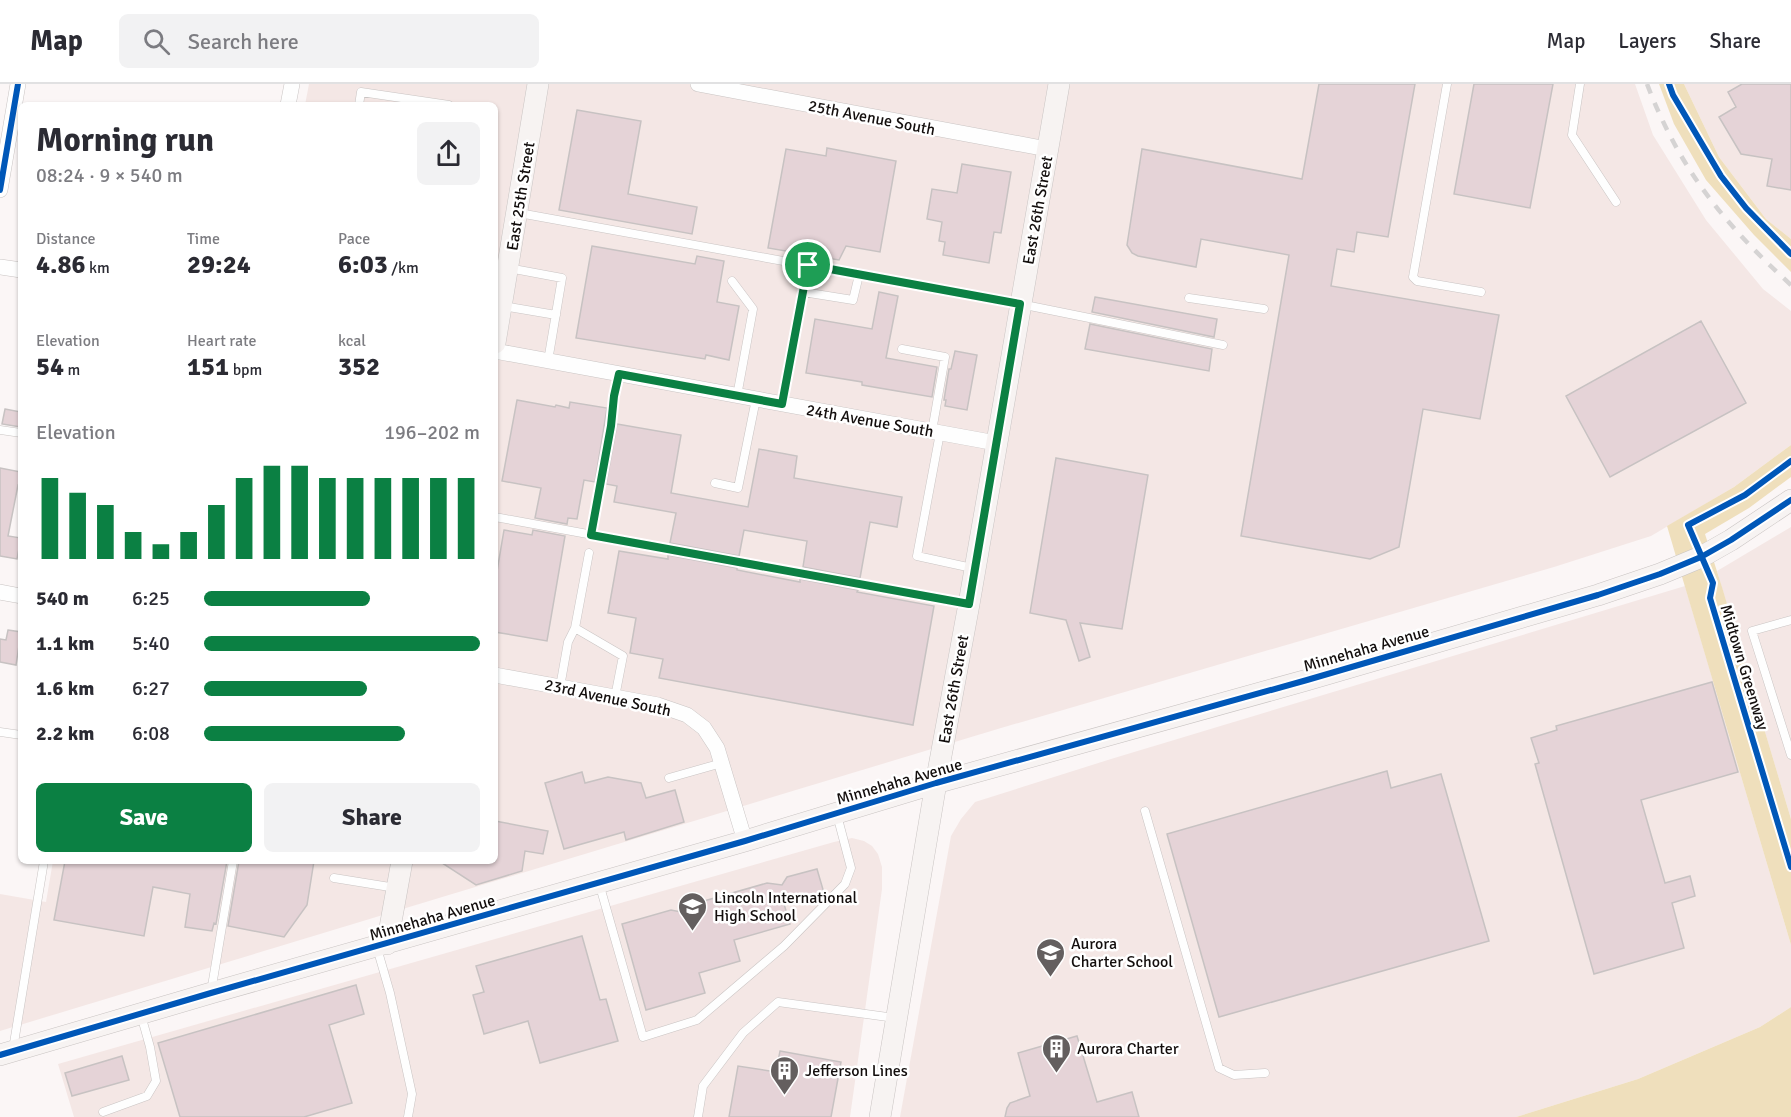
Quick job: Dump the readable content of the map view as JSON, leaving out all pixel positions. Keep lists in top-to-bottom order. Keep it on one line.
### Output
{"streets":{"main road":["East 25th Street","East 26th Street","Minnehaha Avenue"],"street":["25th Avenue South","24th Avenue South","23rd Avenue South"],"cycle path":["Midtown Greenway"]},"crossings":[["25th Avenue South","East 26th Street"],["East 26th Street","24th Avenue South"],["East 26th Street","Minnehaha Avenue"],["Minnehaha Avenue","23rd Avenue South"]],"places":{"school or university":["Lincoln International High School","Aurora Charter School"],"building":["Aurora Charter","Jefferson Lines"]},"page":{"header":"Map","search":"Search here","nav":["Map","Layers","Share"],"heading":["Morning run","08:24 · 9 × 540 m"],"stats":[["Distance","4.86 km"],["Time","29:24"],["Pace","6:03 /km"],["Elevation","54 m"],["Heart rate","151 bpm"],["kcal","352"]],"chart":["Elevation","196–202 m"],"list":[{"name":"540 m","note":"6:25"},{"name":"1.1 km","note":"5:40"},{"name":"1.6 km","note":"6:27"},{"name":"2.2 km","note":"6:08"}],"buttons":["Save","Share"]}}
